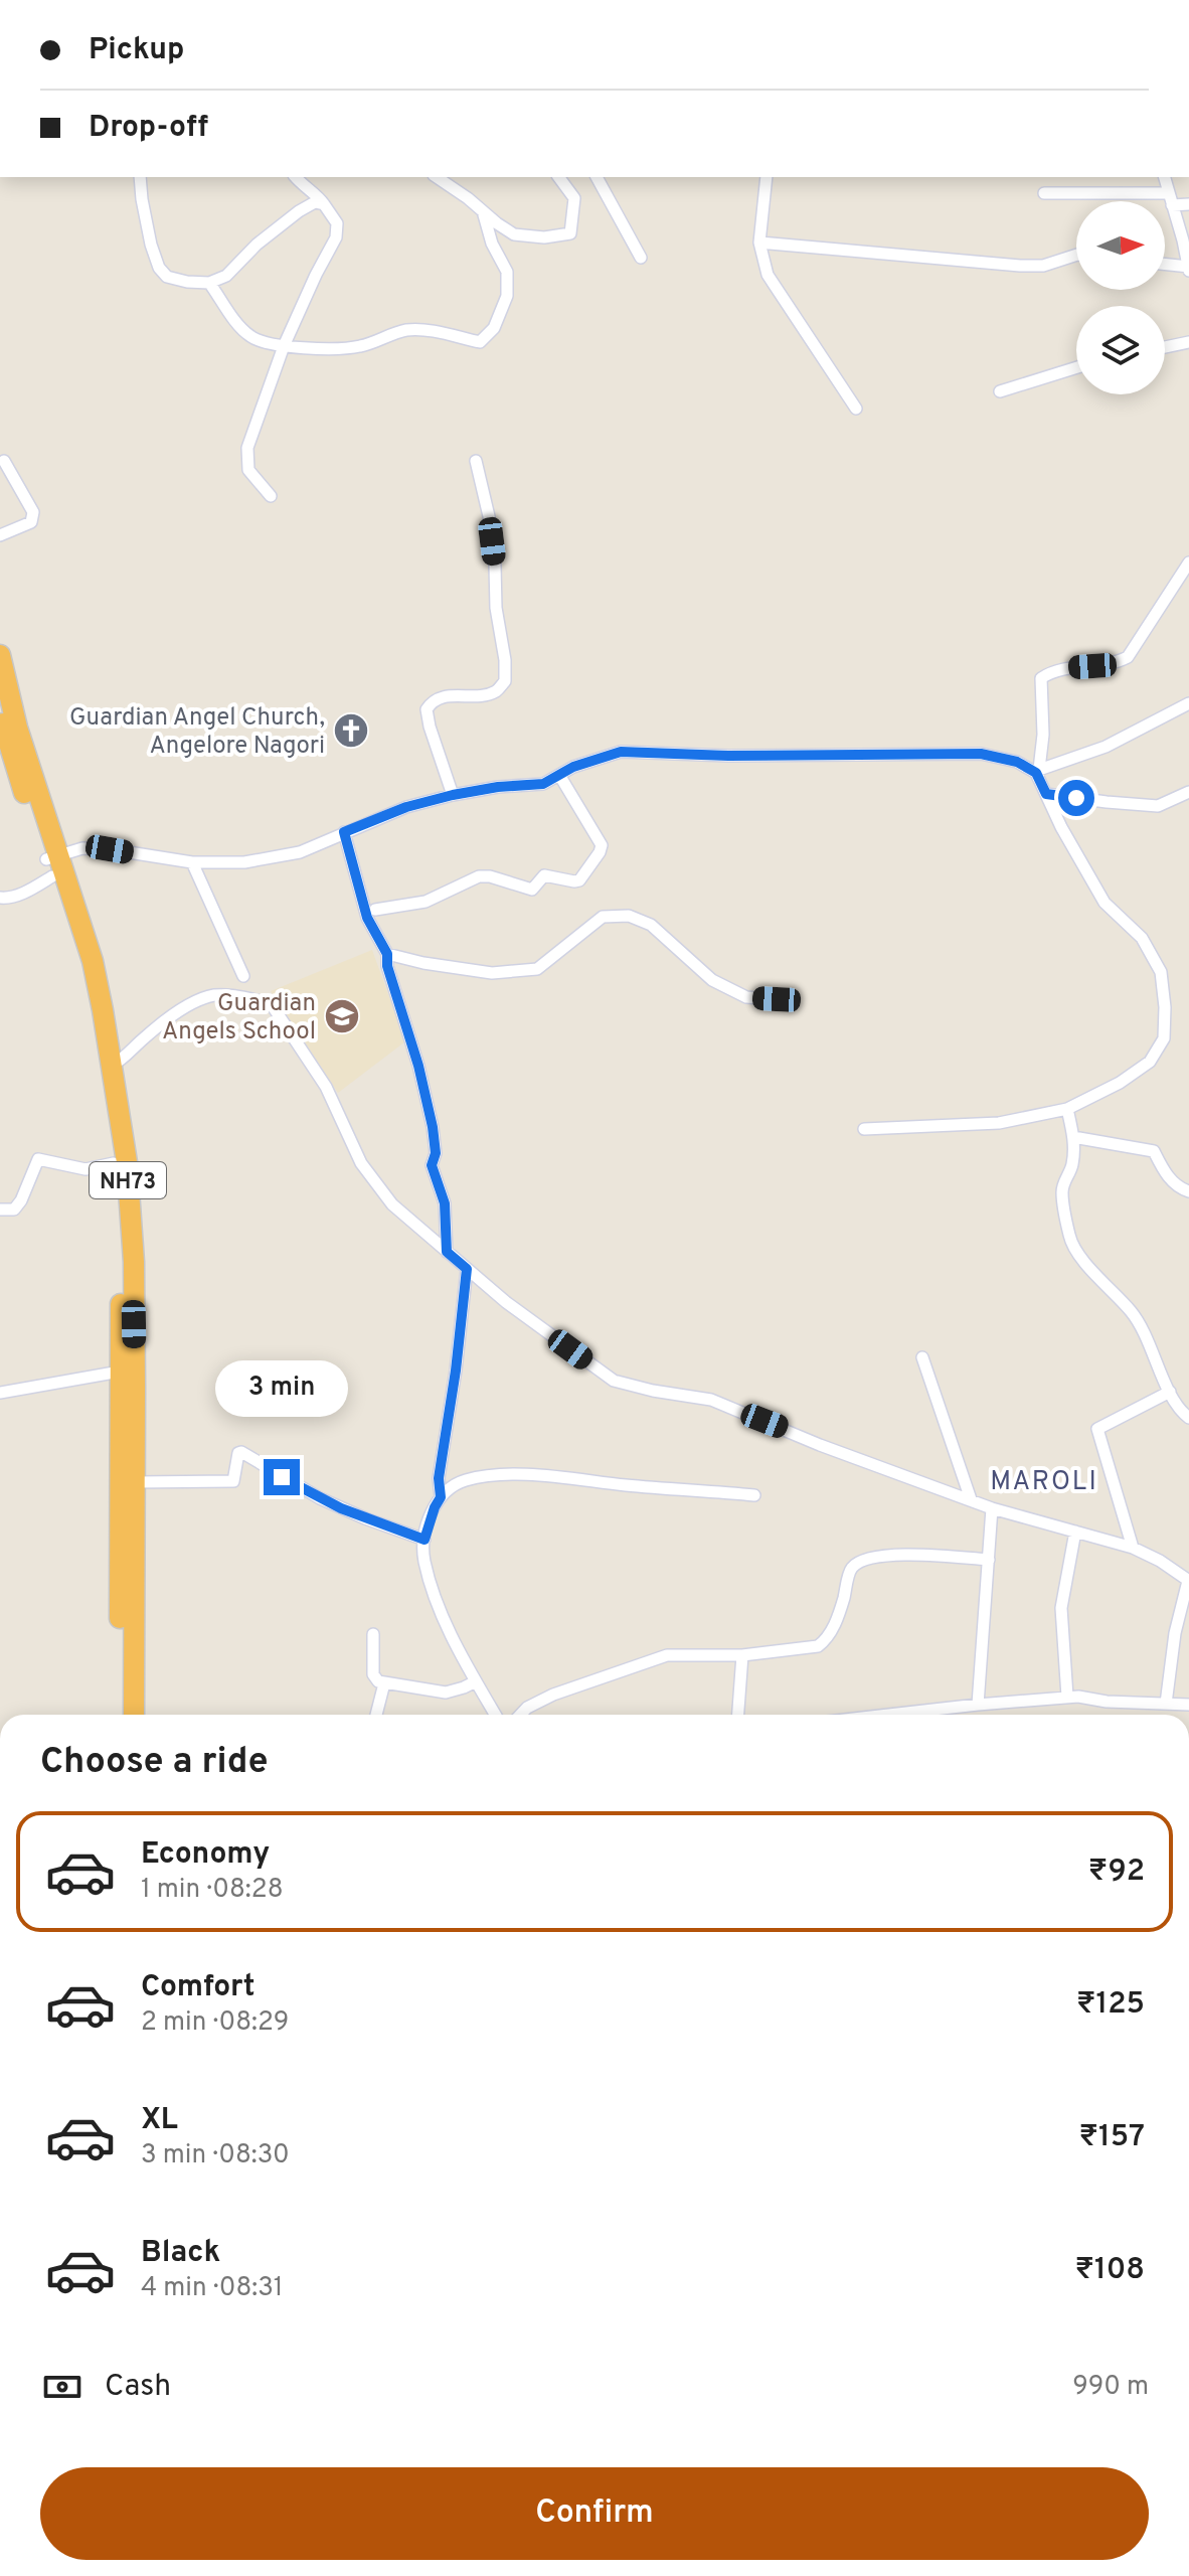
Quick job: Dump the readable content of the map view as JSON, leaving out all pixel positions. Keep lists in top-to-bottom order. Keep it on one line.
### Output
{"streets":{"highway":["NH73"]},"districts":["MAROLI"],"places":{"church":["Guardian Angel Church, Angelore Nagori"],"school or university":["Guardian Angels School"]},"north":"right","page":{"banner":["Pickup","Drop-off"],"bubble":"3 min","heading":"Choose a ride","list":[{"name":"Economy","note":"1 min · 08:28","value":"₹92"},{"name":"Comfort","note":"2 min · 08:29","value":"₹125"},{"name":"XL","note":"3 min · 08:30","value":"₹157"},{"name":"Black","note":"4 min · 08:31","value":"₹108"}],"pay":["Cash","990 m"],"buttons":"Confirm"}}
